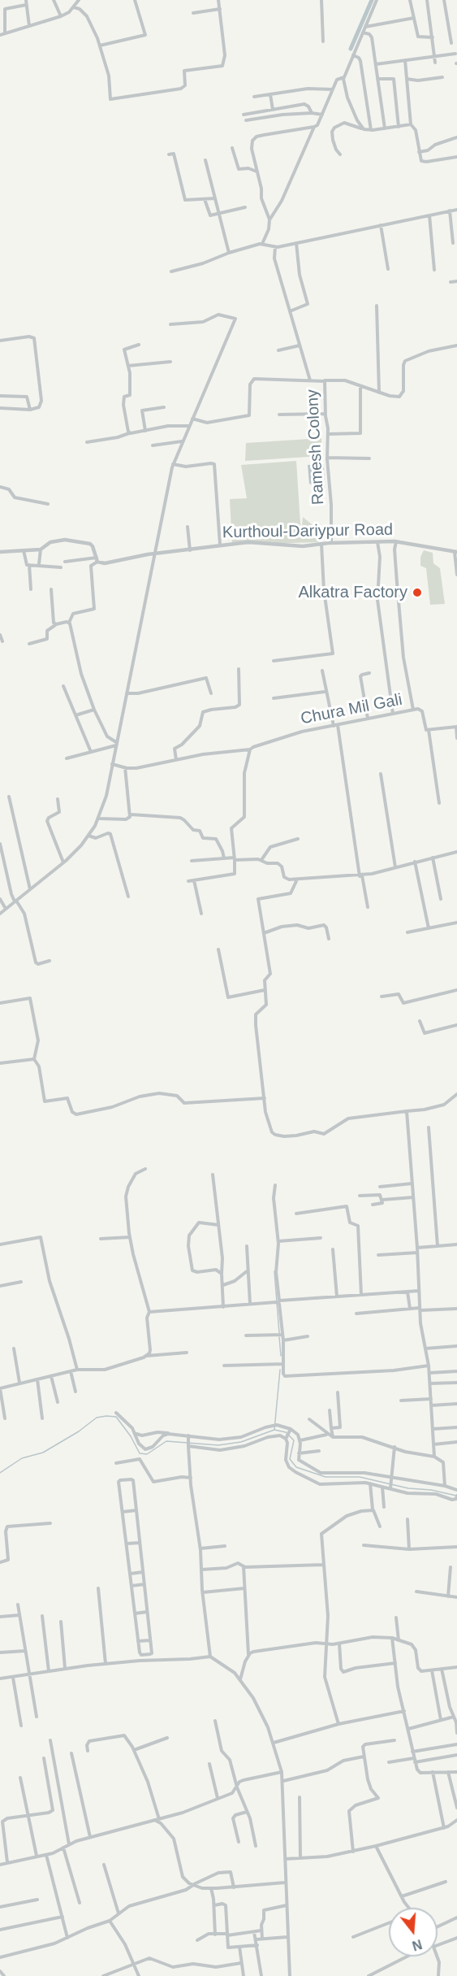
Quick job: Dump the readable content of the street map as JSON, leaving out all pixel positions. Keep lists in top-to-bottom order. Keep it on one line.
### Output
{"streets":{"street":["Ramesh Colony","Kurthoul-Dariypur Road","Chura Mil Gali"]},"crossings":[["Ramesh Colony","Kurthoul-Dariypur Road"]],"places":["Alkatra Factory"],"north":"bottom"}
